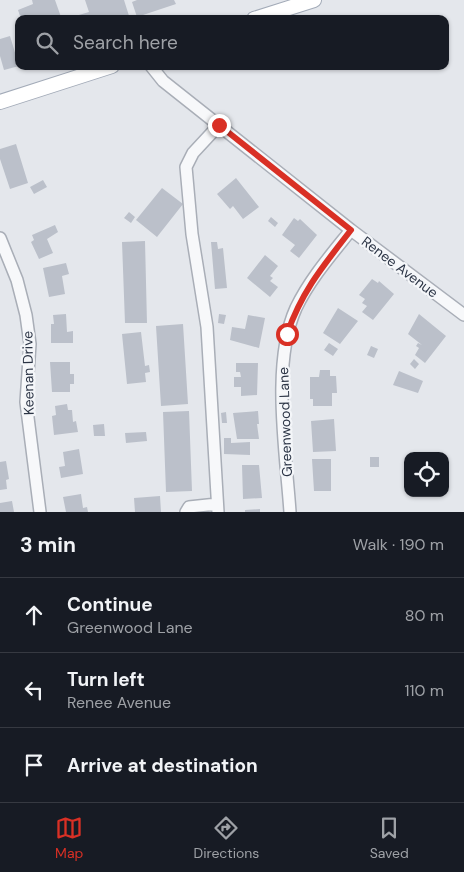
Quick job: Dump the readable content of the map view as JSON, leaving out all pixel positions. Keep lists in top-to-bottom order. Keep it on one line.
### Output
{"streets":{"street":["Renee Avenue","Keenan Drive","Greenwood Lane"]},"crossings":[["Renee Avenue","Greenwood Lane"]],"page":{"search":"Search here","heading":["3 min","Walk · 190 m"],"list":[["Continue","Greenwood Lane","80 m"],["Turn left","Renee Avenue","110 m"],"Arrive at destination"],"nav":["Map","Directions","Saved"]}}
